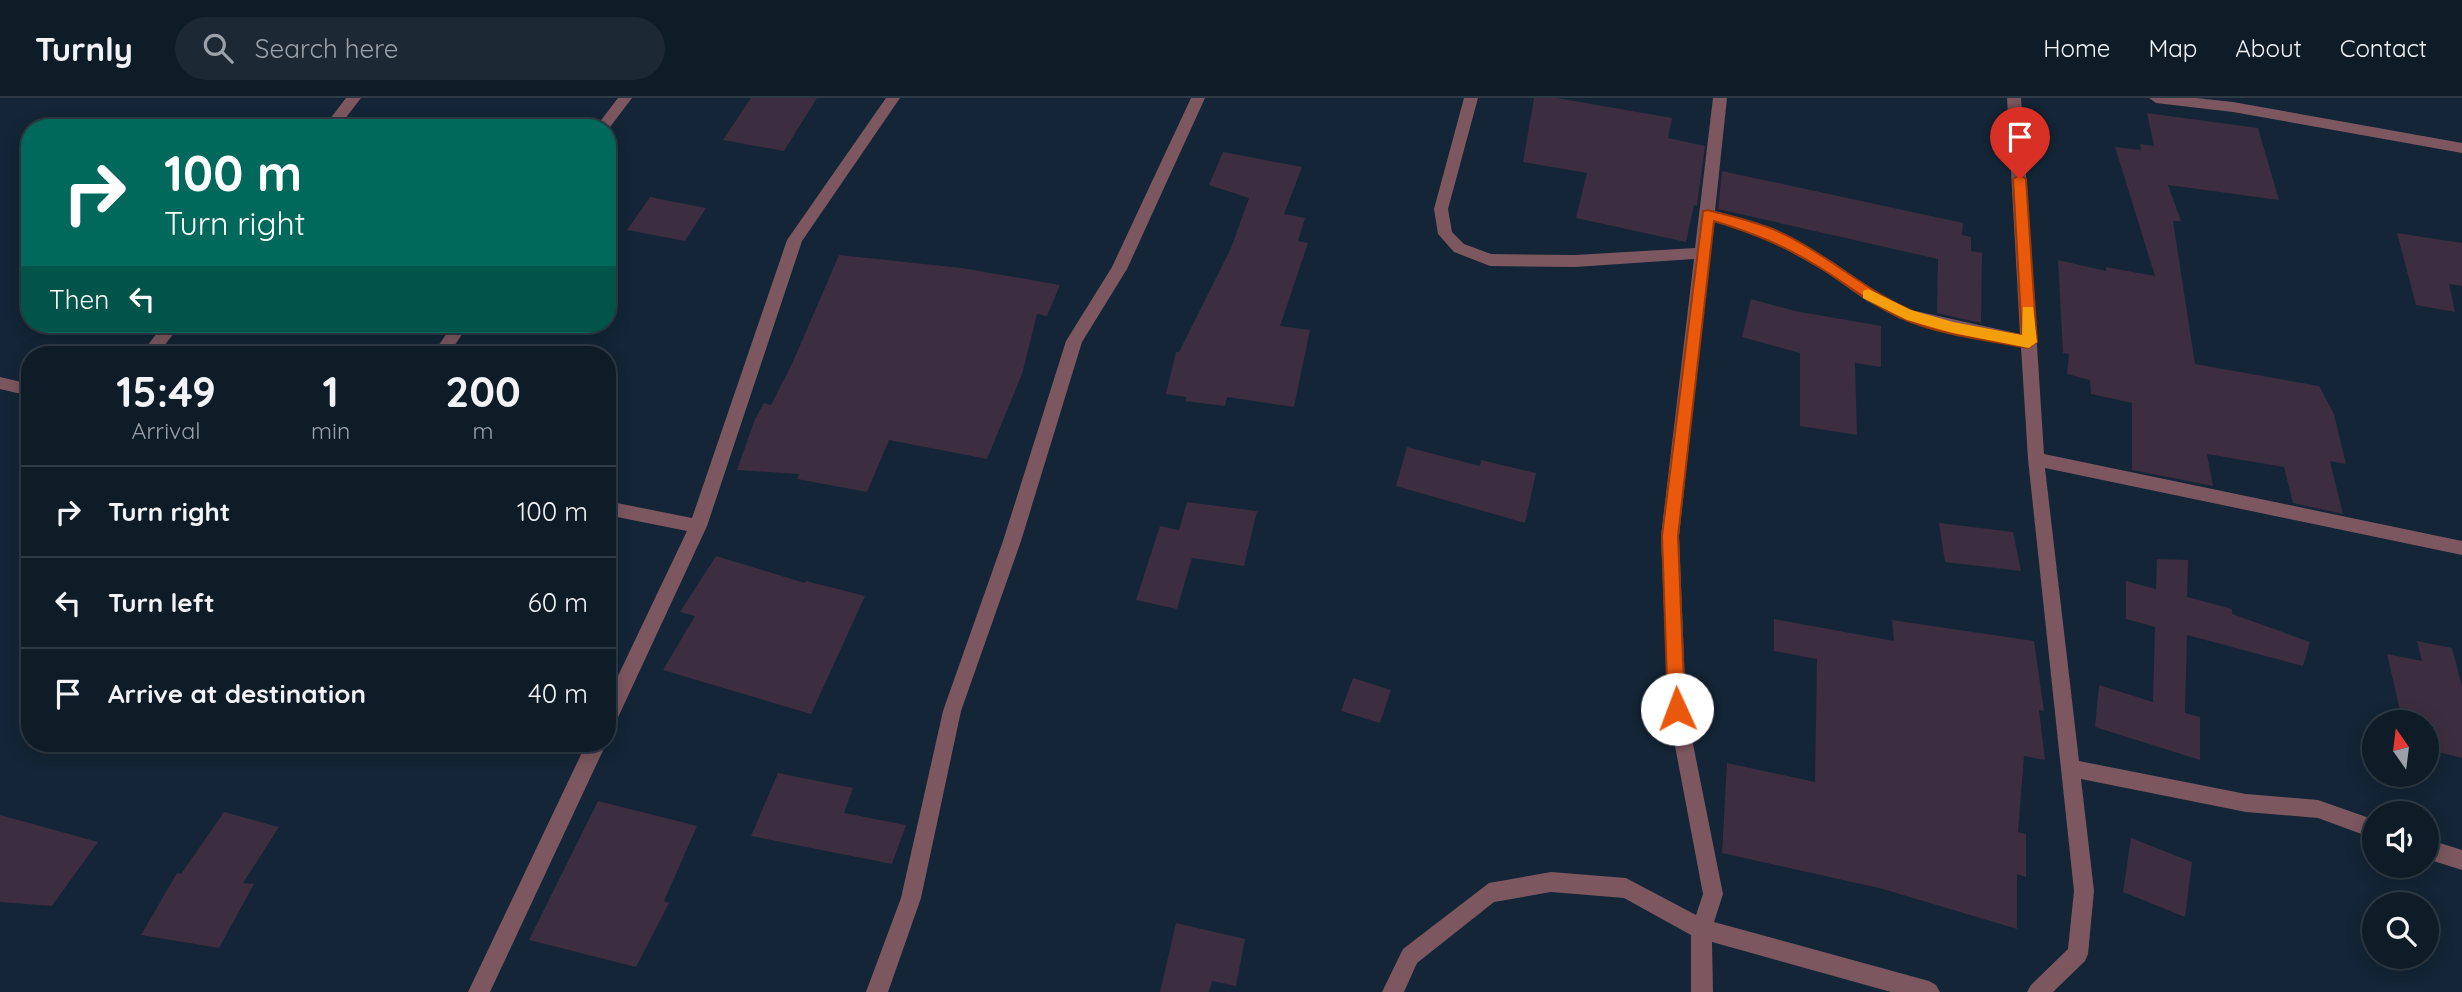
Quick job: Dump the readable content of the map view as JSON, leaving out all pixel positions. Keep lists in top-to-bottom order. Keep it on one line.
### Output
{"north":"top","page":{"header":"Turnly","search":"Search here","nav":["Home","Map","About","Contact"],"turn":["100 m","Turn right"],"then":"Then","eta":["15:49","Arrival","1","min","200","m"],"list":[{"name":"Turn right","value":"100 m"},{"name":"Turn left","value":"60 m"},{"name":"Arrive at destination","value":"40 m"}]}}
